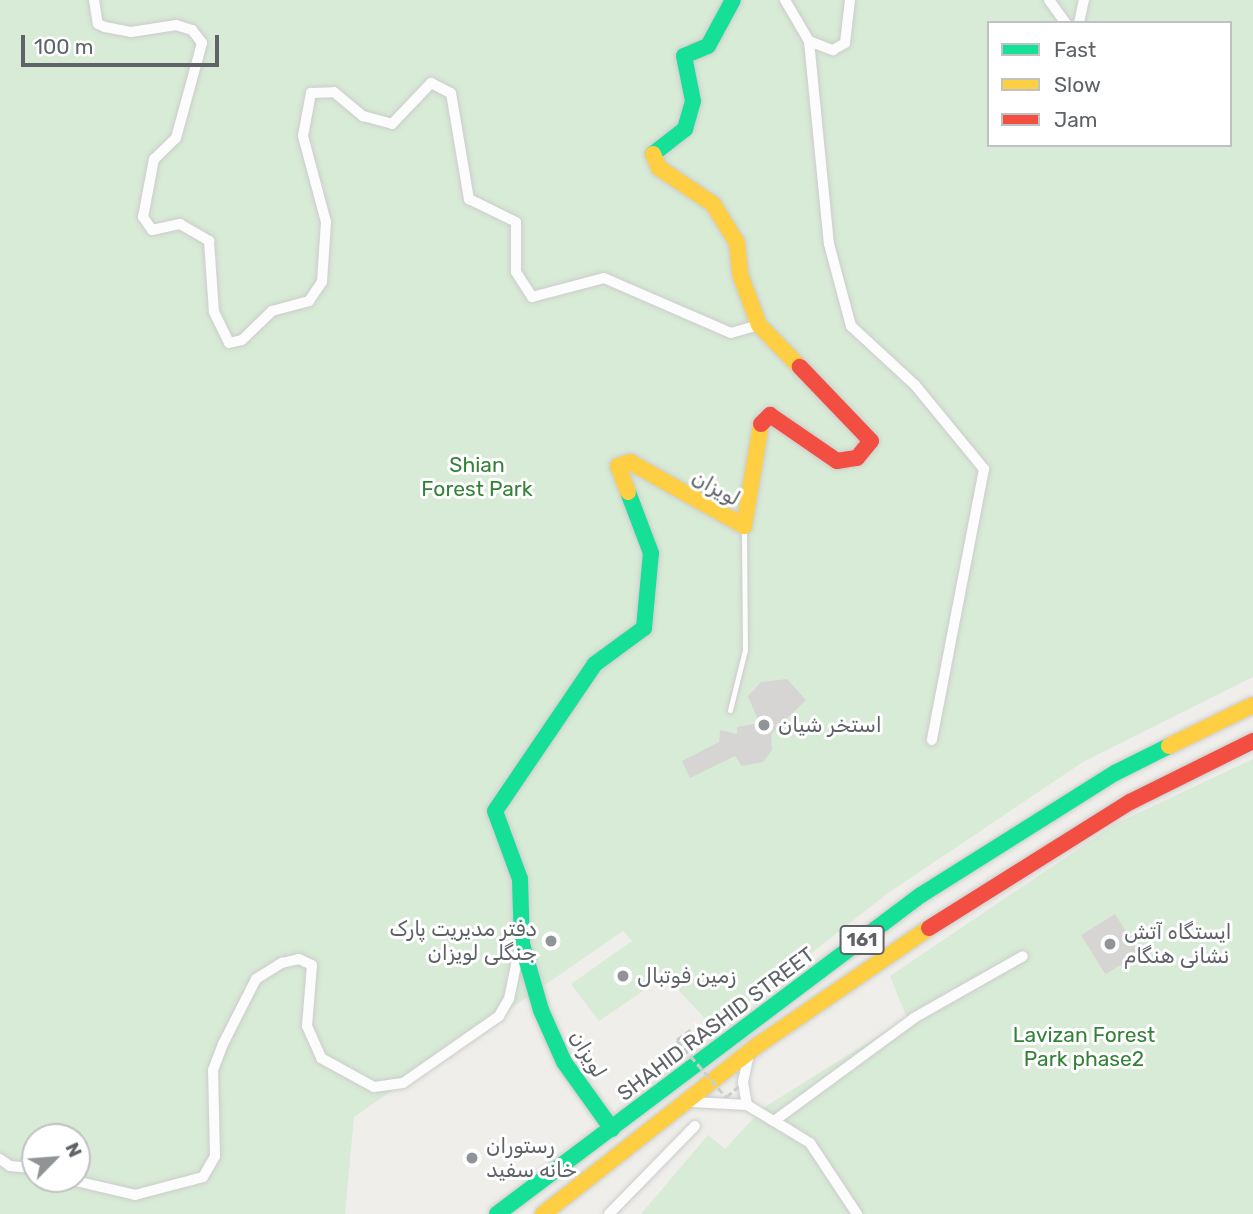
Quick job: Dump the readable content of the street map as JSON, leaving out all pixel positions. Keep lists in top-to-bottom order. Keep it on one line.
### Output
{"streets":{"main road":["لویزان","161","SHAHID RASHID STREET"]},"crossings":[["لویزان","SHAHID RASHID STREET"]],"parks":["Shian Forest Park","Lavizan Forest Park phase2"],"places":["استخر شیان","دفتر مدیریت پارک جنگلی لویزان","ایستگاه آتش نشانی هنگام","زمین فوتبال","رستوران خانه سفید"],"legend":["Fast","Slow","Jam"],"scale_bar":"100 m","north":"top right"}
